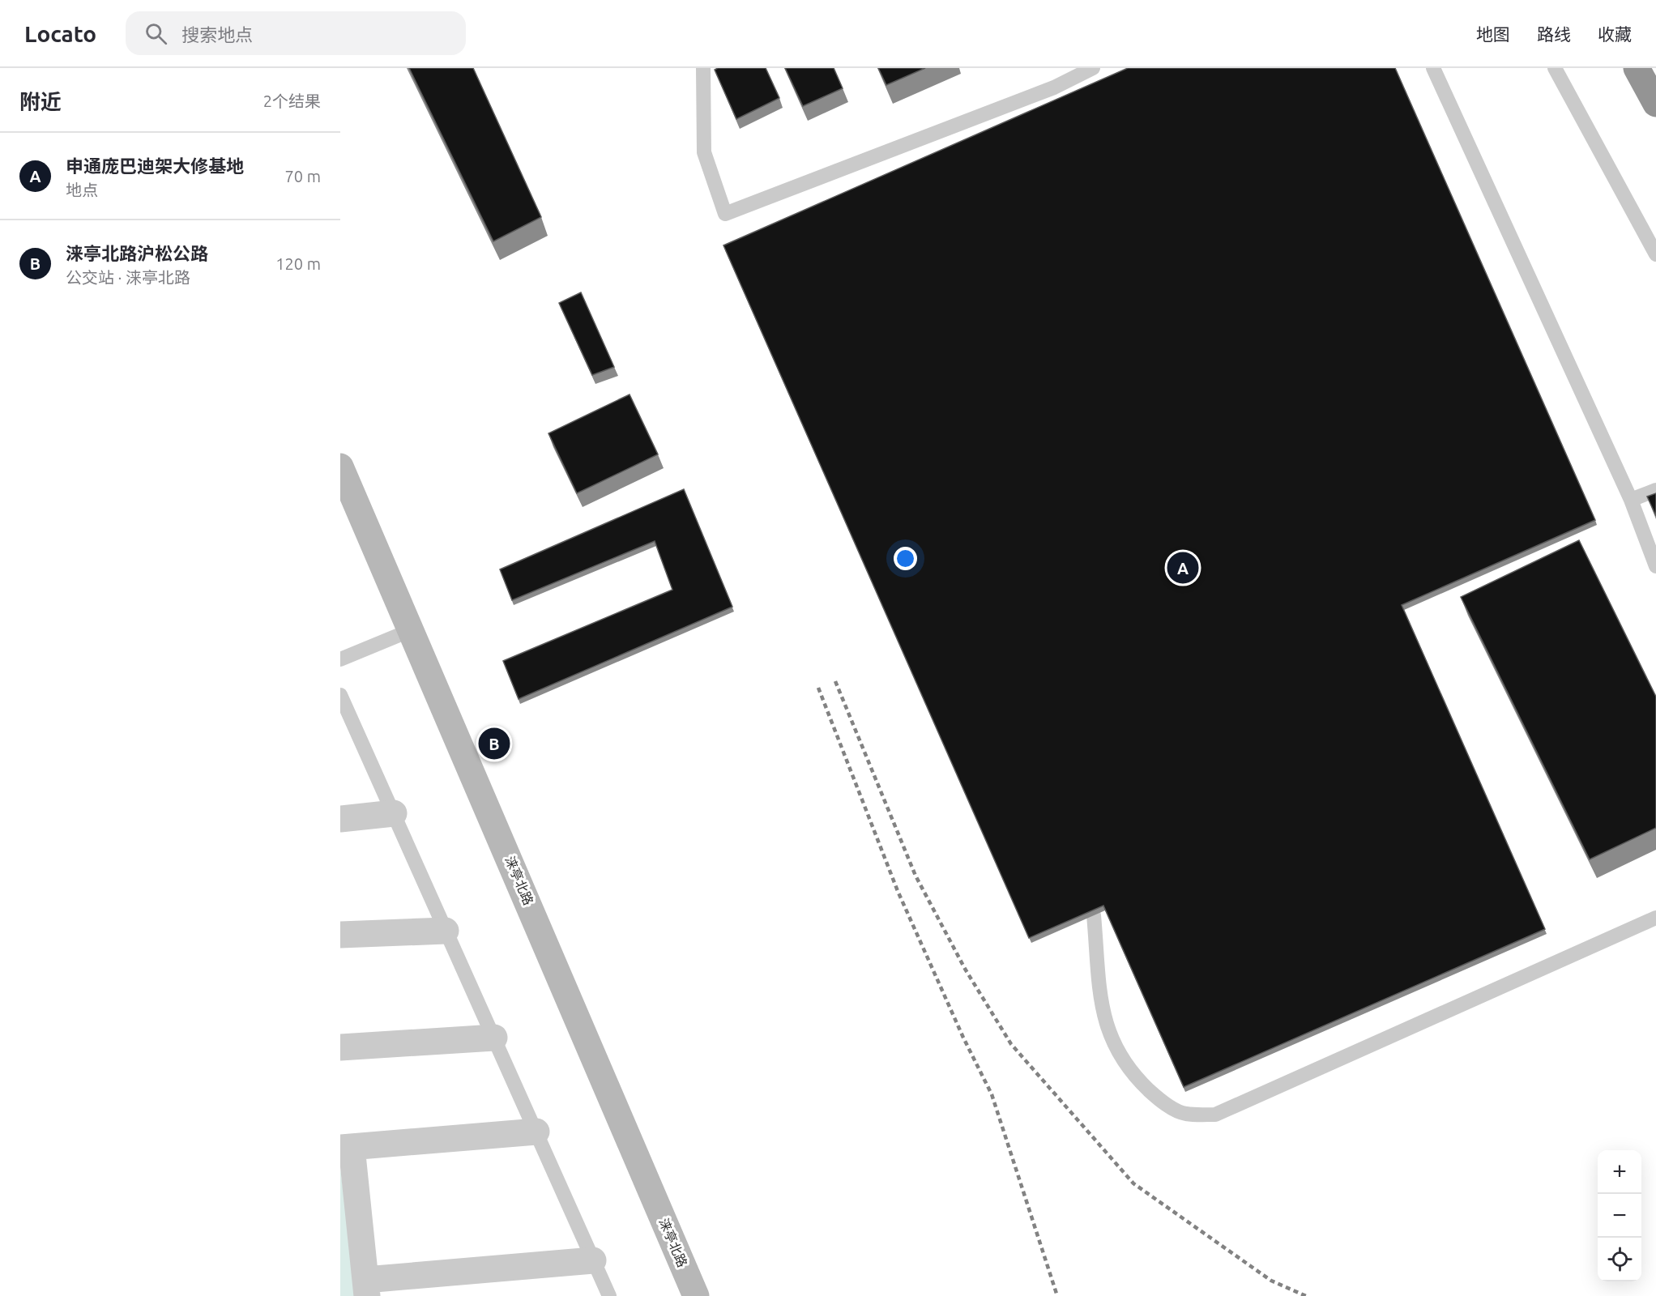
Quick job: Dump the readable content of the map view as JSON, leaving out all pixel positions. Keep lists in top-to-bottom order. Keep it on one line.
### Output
{"streets":{"street":["涞亭北路"]},"page":{"header":"Locato","search":"搜索地点","nav":["地图","路线","收藏"],"heading":["附近","2个结果"],"list":[{"mark":"A","name":"申通庞巴迪架大修基地","note":"地点","value":"70 m"},{"mark":"B","name":"涞亭北路沪松公路","note":"公交站 · 涞亭北路","value":"120 m"}],"pins":["A","B"],"map_buttons":["+","−"]}}
